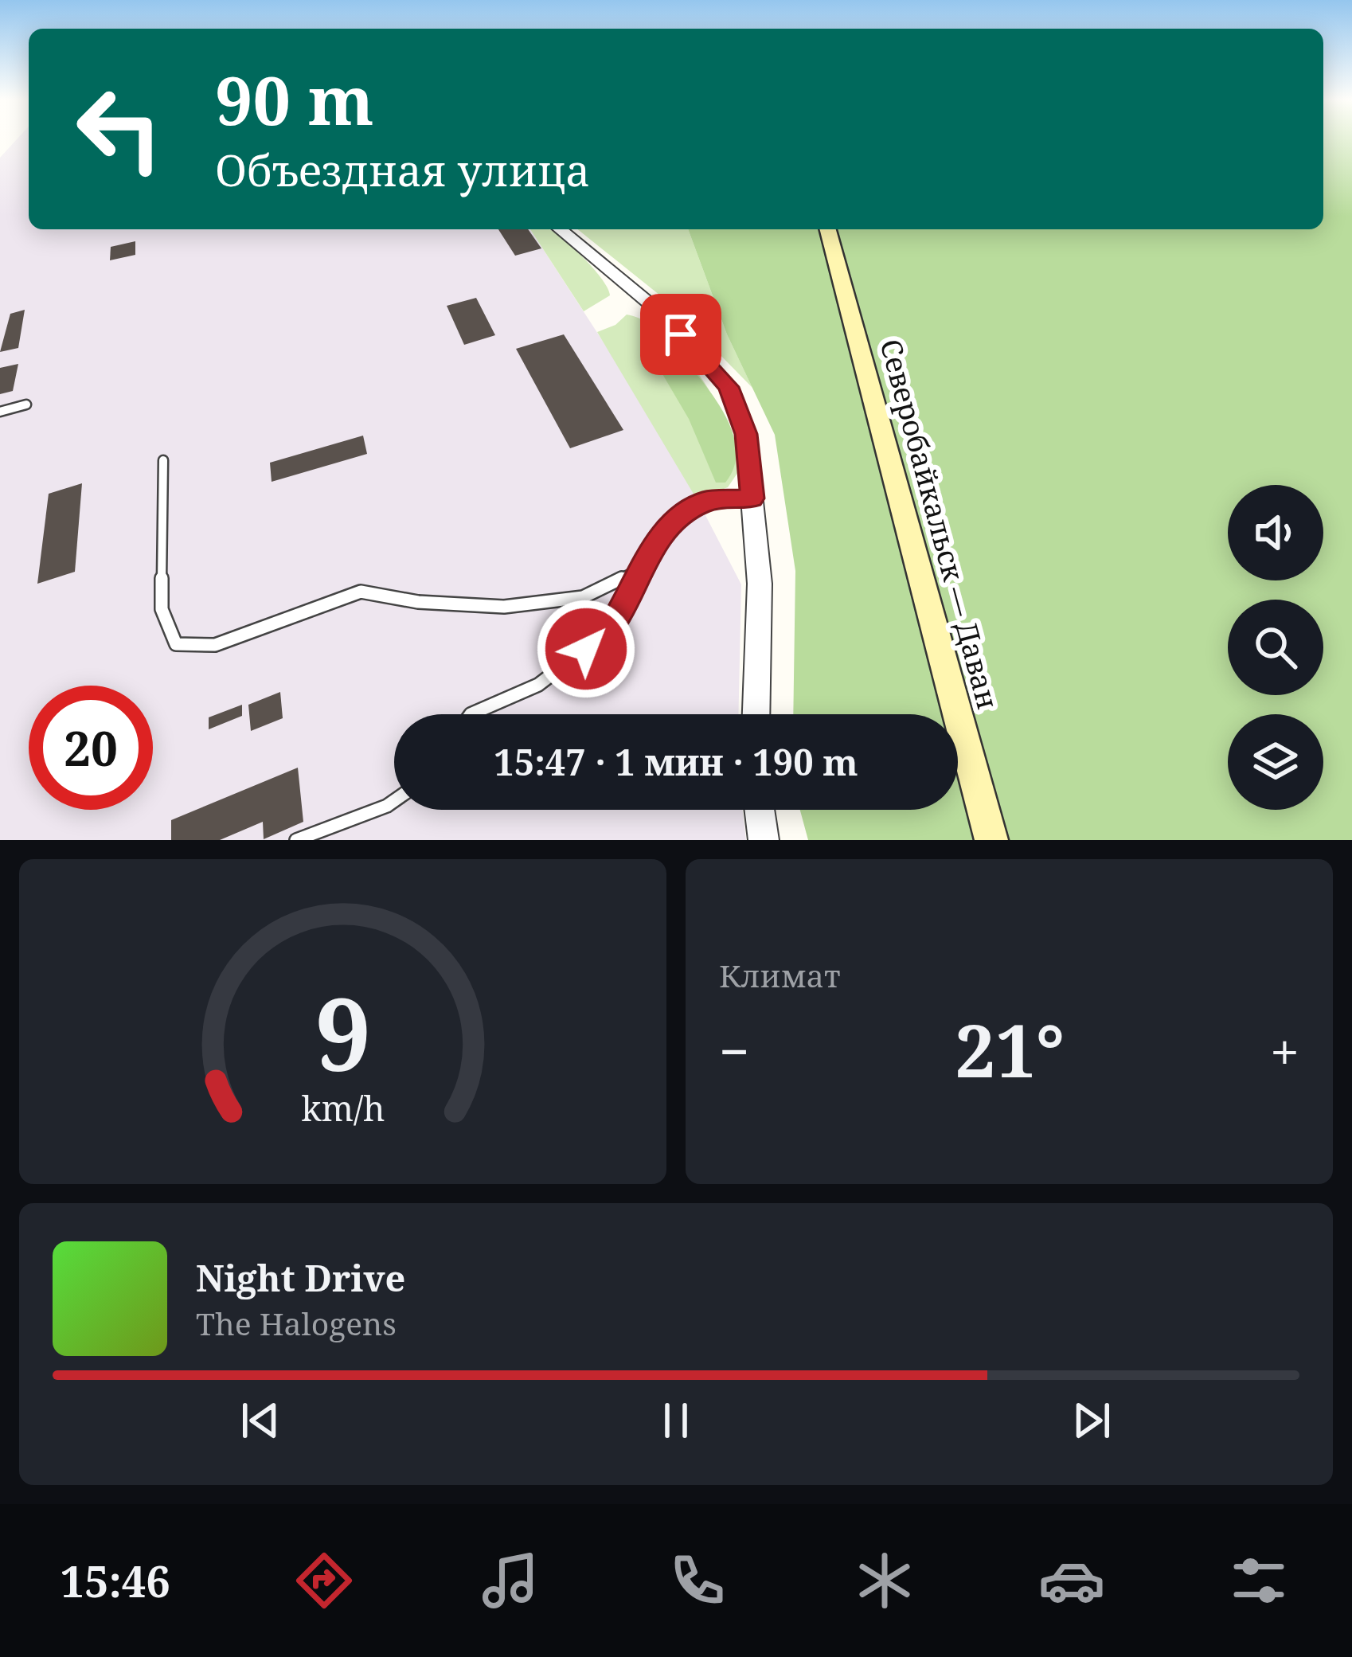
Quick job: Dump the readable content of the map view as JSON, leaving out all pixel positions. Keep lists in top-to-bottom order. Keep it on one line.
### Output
{"streets":{"main road":["Северобайкальск — Даван"]},"page":{"turn":["90 m","Объездная улица"],"limit":"20","trip":"15:47 · 1 мин · 190 m","tile":"Климат","heat":["−","21°","+"],"song":["Night Drive","The Halogens"],"tabs":"15:46","gauge":["9","km/h"]}}
